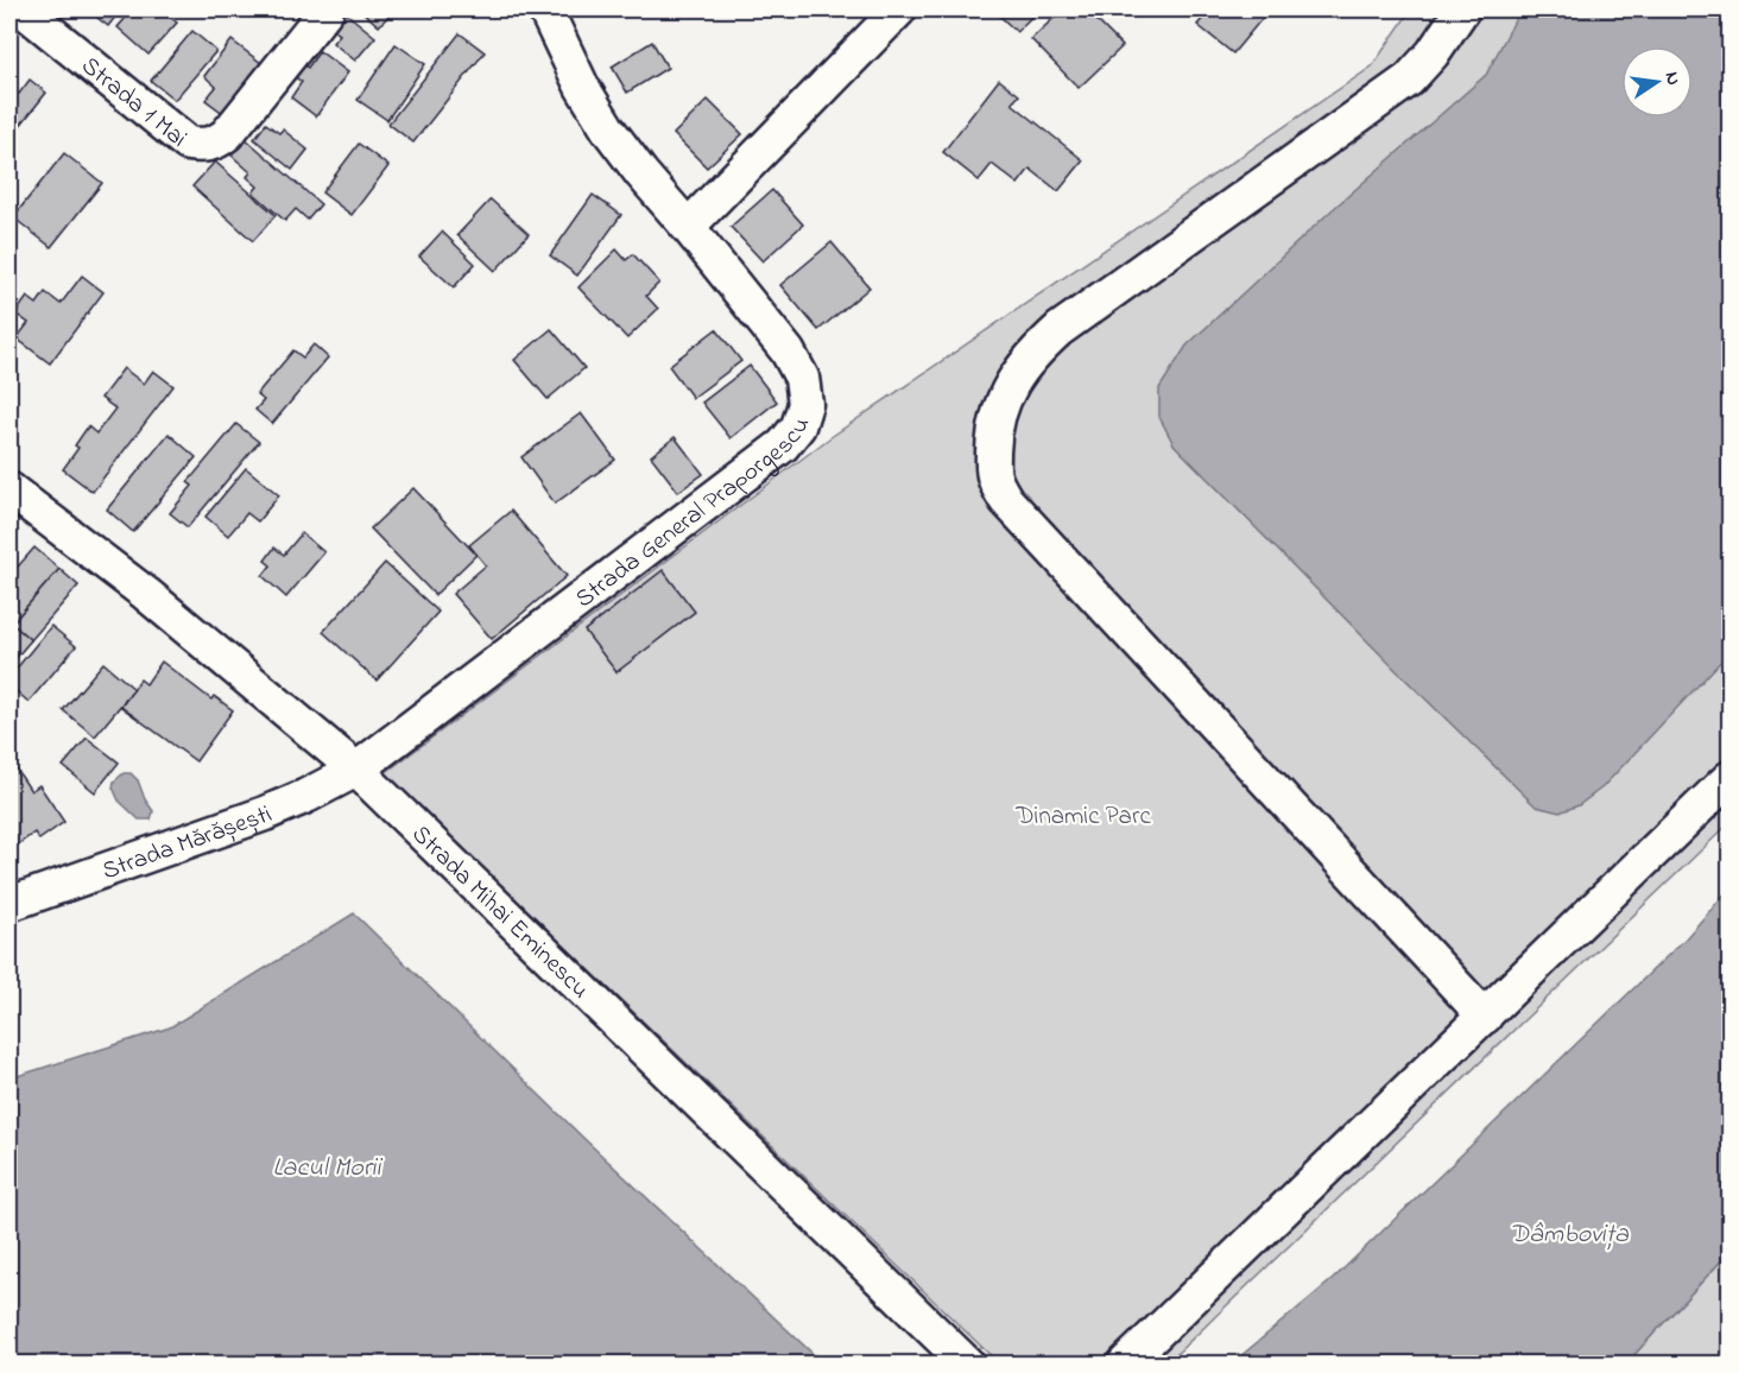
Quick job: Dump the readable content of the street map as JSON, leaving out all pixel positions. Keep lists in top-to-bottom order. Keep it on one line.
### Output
{"streets":{"street":["Strada 1 Mai","Strada General Praporgescu","Strada Mărășești","Strada Mihai Eminescu"]},"crossings":[["Strada General Praporgescu","Strada Mărășești"],["Strada General Praporgescu","Strada Mihai Eminescu"],["Strada Mărășești","Strada Mihai Eminescu"]],"water":["Lacul Morii","Dâmbovița"],"parks":["Dinamic Parc"],"north":"right"}
